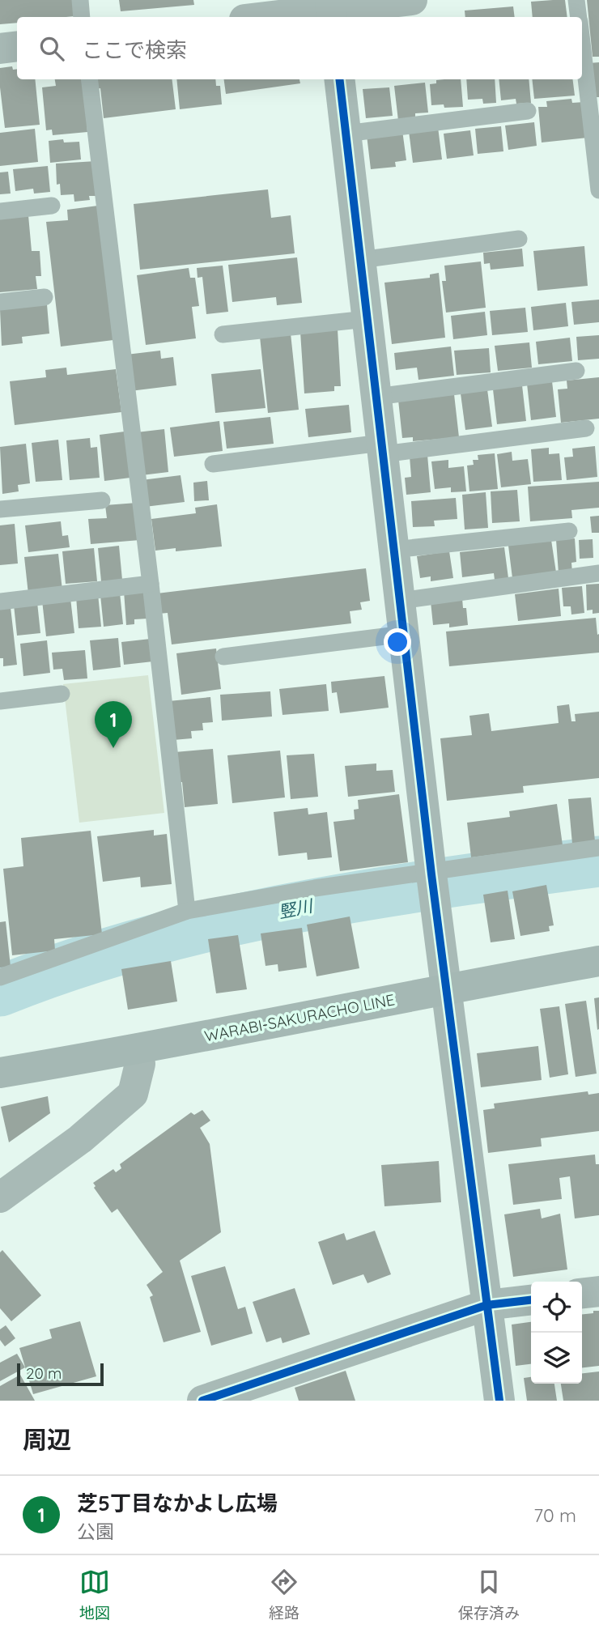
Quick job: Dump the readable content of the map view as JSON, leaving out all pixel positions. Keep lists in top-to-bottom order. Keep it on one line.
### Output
{"streets":{"main road":["WARABI-SAKURACHO LINE"]},"water":["竪川"],"scale_bar":"20 m","page":{"search":"ここで検索","pins":"1","scale":"20 m","heading":"周辺","list":[{"mark":"1","name":"芝5丁目なかよし広場","note":"公園","value":"70 m"}],"nav":["地図","経路","保存済み"]}}
